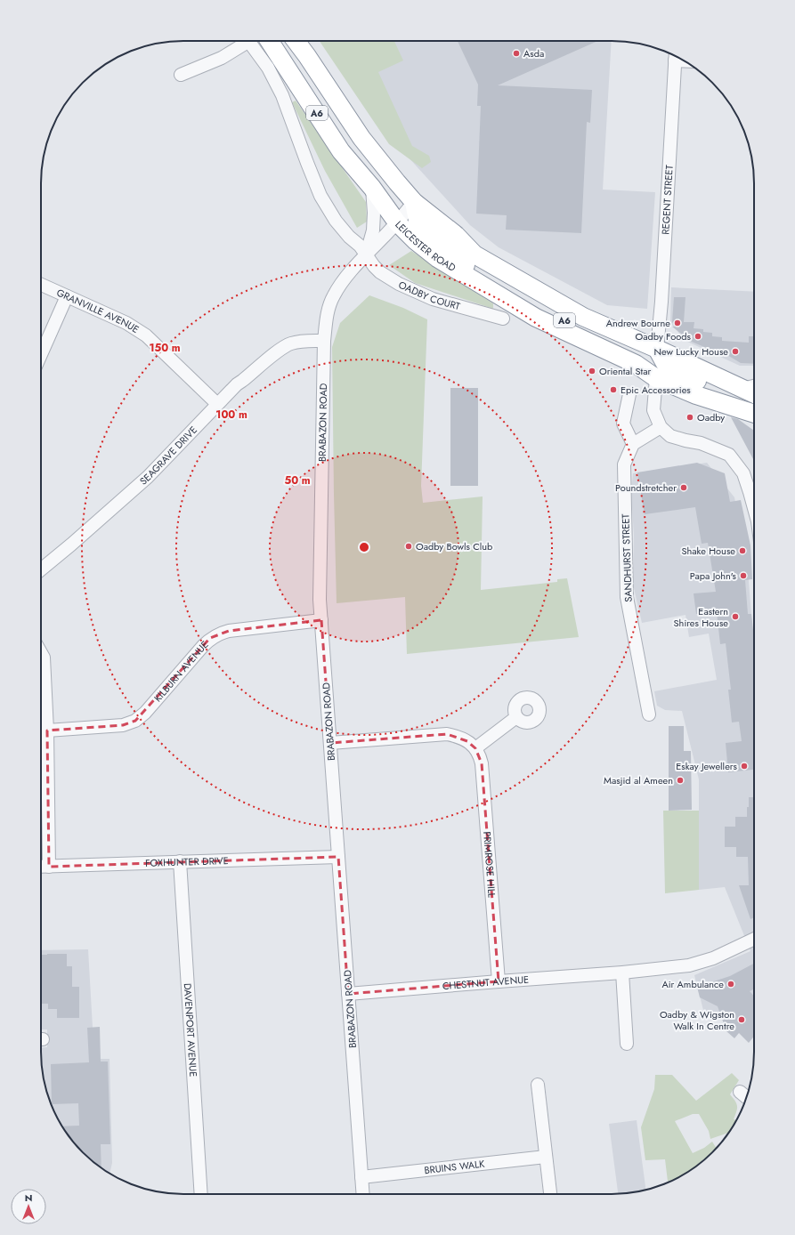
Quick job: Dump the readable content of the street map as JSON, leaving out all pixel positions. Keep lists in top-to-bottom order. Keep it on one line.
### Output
{"streets":{"highway":["A6","LEICESTER ROAD"],"street":["REGENT STREET","OADBY COURT","GRANVILLE AVENUE","BRABAZON ROAD","SEAGRAVE DRIVE","SANDHURST STREET","KILBURN AVENUE","FOXHUNTER DRIVE","PRIMROSE HILL","CHESTNUT AVENUE","DAVENPORT AVENUE","BRUINS WALK"]},"crossings":[["A6","REGENT STREET"],["A6","LEICESTER ROAD"],["A6","BRABAZON ROAD"],["LEICESTER ROAD","BRABAZON ROAD"],["OADBY COURT","BRABAZON ROAD"],["GRANVILLE AVENUE","SEAGRAVE DRIVE"],["BRABAZON ROAD","SEAGRAVE DRIVE"],["BRABAZON ROAD","KILBURN AVENUE"],["BRABAZON ROAD","FOXHUNTER DRIVE"],["BRABAZON ROAD","CHESTNUT AVENUE"],["BRABAZON ROAD","BRUINS WALK"],["FOXHUNTER DRIVE","DAVENPORT AVENUE"],["PRIMROSE HILL","CHESTNUT AVENUE"]],"places":["Asda","Andrew Bourne","Oadby Foods","New Lucky House","Oriental Star","Epic Accessories","Oadby","Poundstretcher","Oadby Bowls Club","Shake House","Papa John's","Eastern Shires House","Eskay Jewellers","Masjid al Ameen","Air Ambulance","Oadby & Wigston Walk In Centre"],"north":"top","rings":["150 m","100 m","50 m"]}
